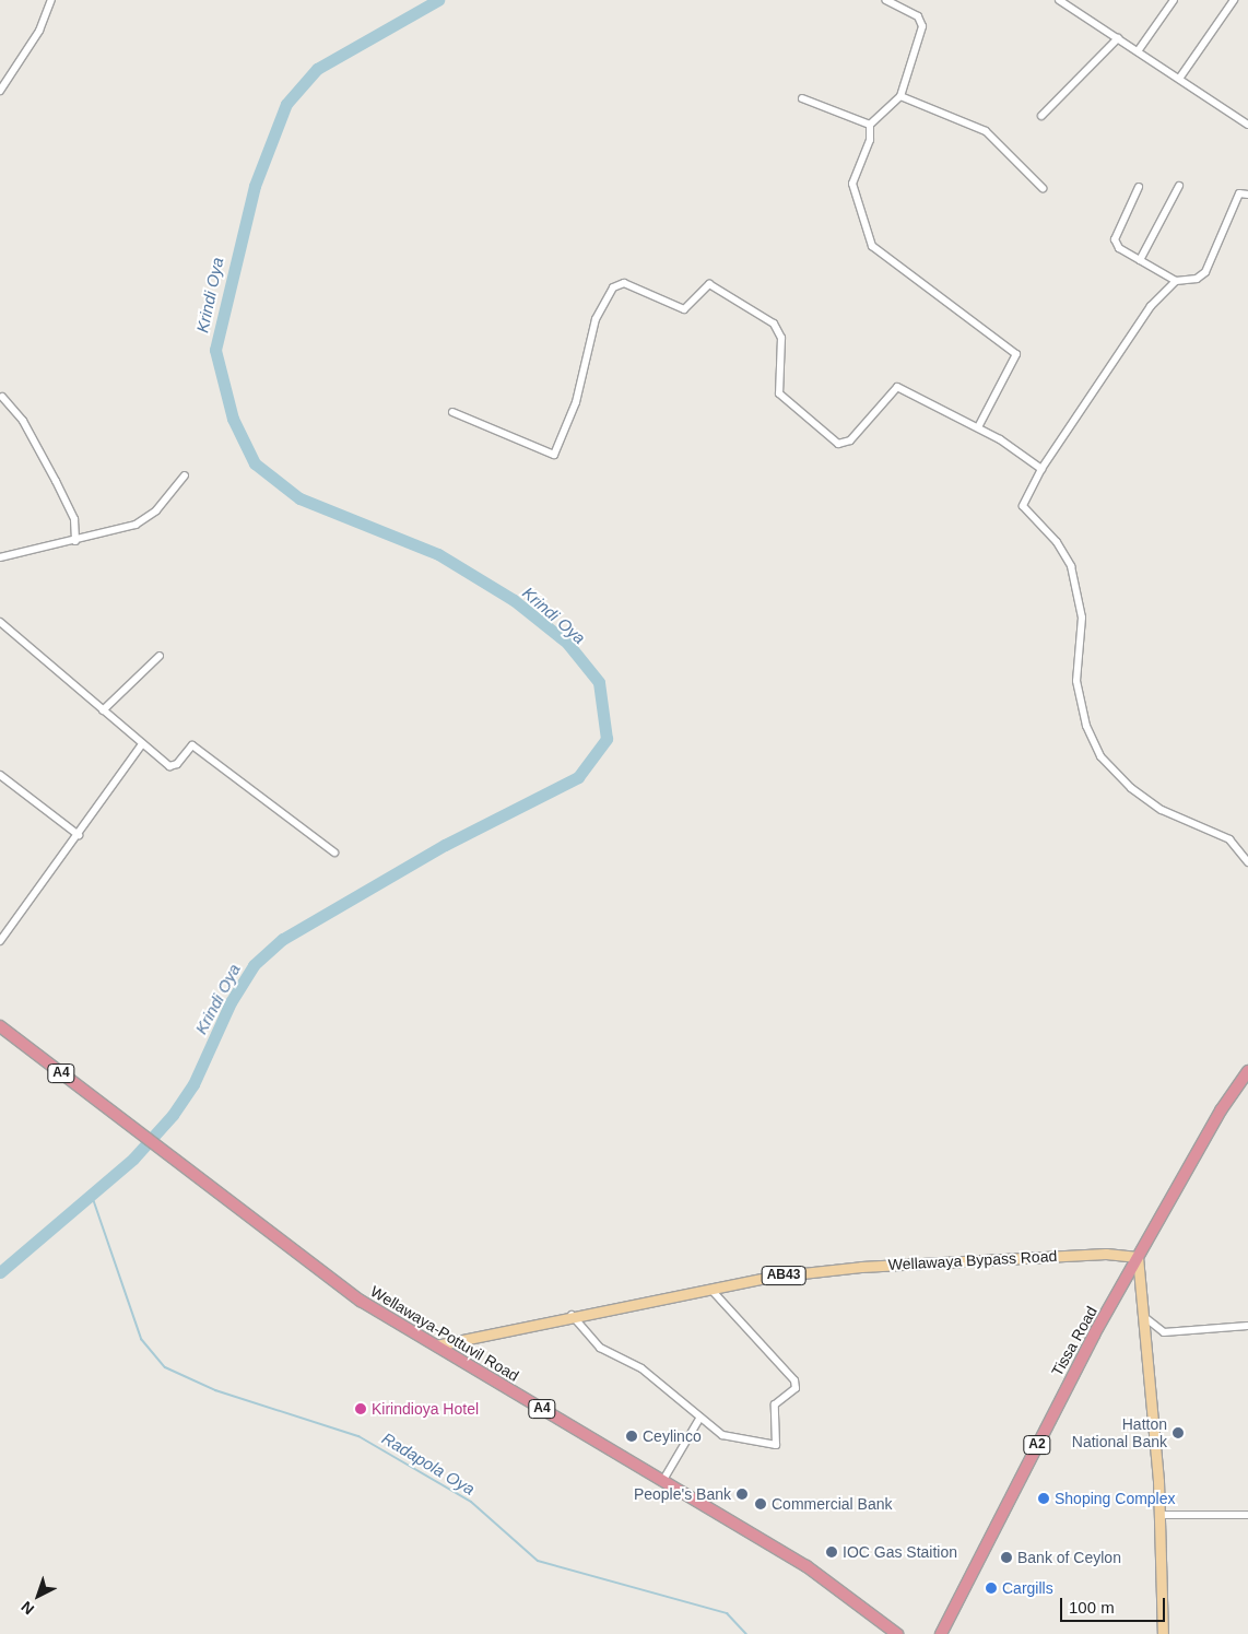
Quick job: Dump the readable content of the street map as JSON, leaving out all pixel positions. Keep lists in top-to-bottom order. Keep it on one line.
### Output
{"streets":{"highway":["A4","Wellawaya-Pottuvil Road","Tissa Road","A2"],"main road":["Wellawaya Bypass Road","AB43"]},"crossings":[["Wellawaya Bypass Road","Wellawaya-Pottuvil Road"],["Wellawaya Bypass Road","Tissa Road"]],"water":["Krindi Oya","Radapola Oya"],"places":["Kirindioya Hotel","Hatton National Bank","Ceylinco","People's Bank","Shoping Complex","Commercial Bank","IOC Gas Staition","Bank of Ceylon","Cargills"],"scale_bar":"100 m","north":"bottom left"}
